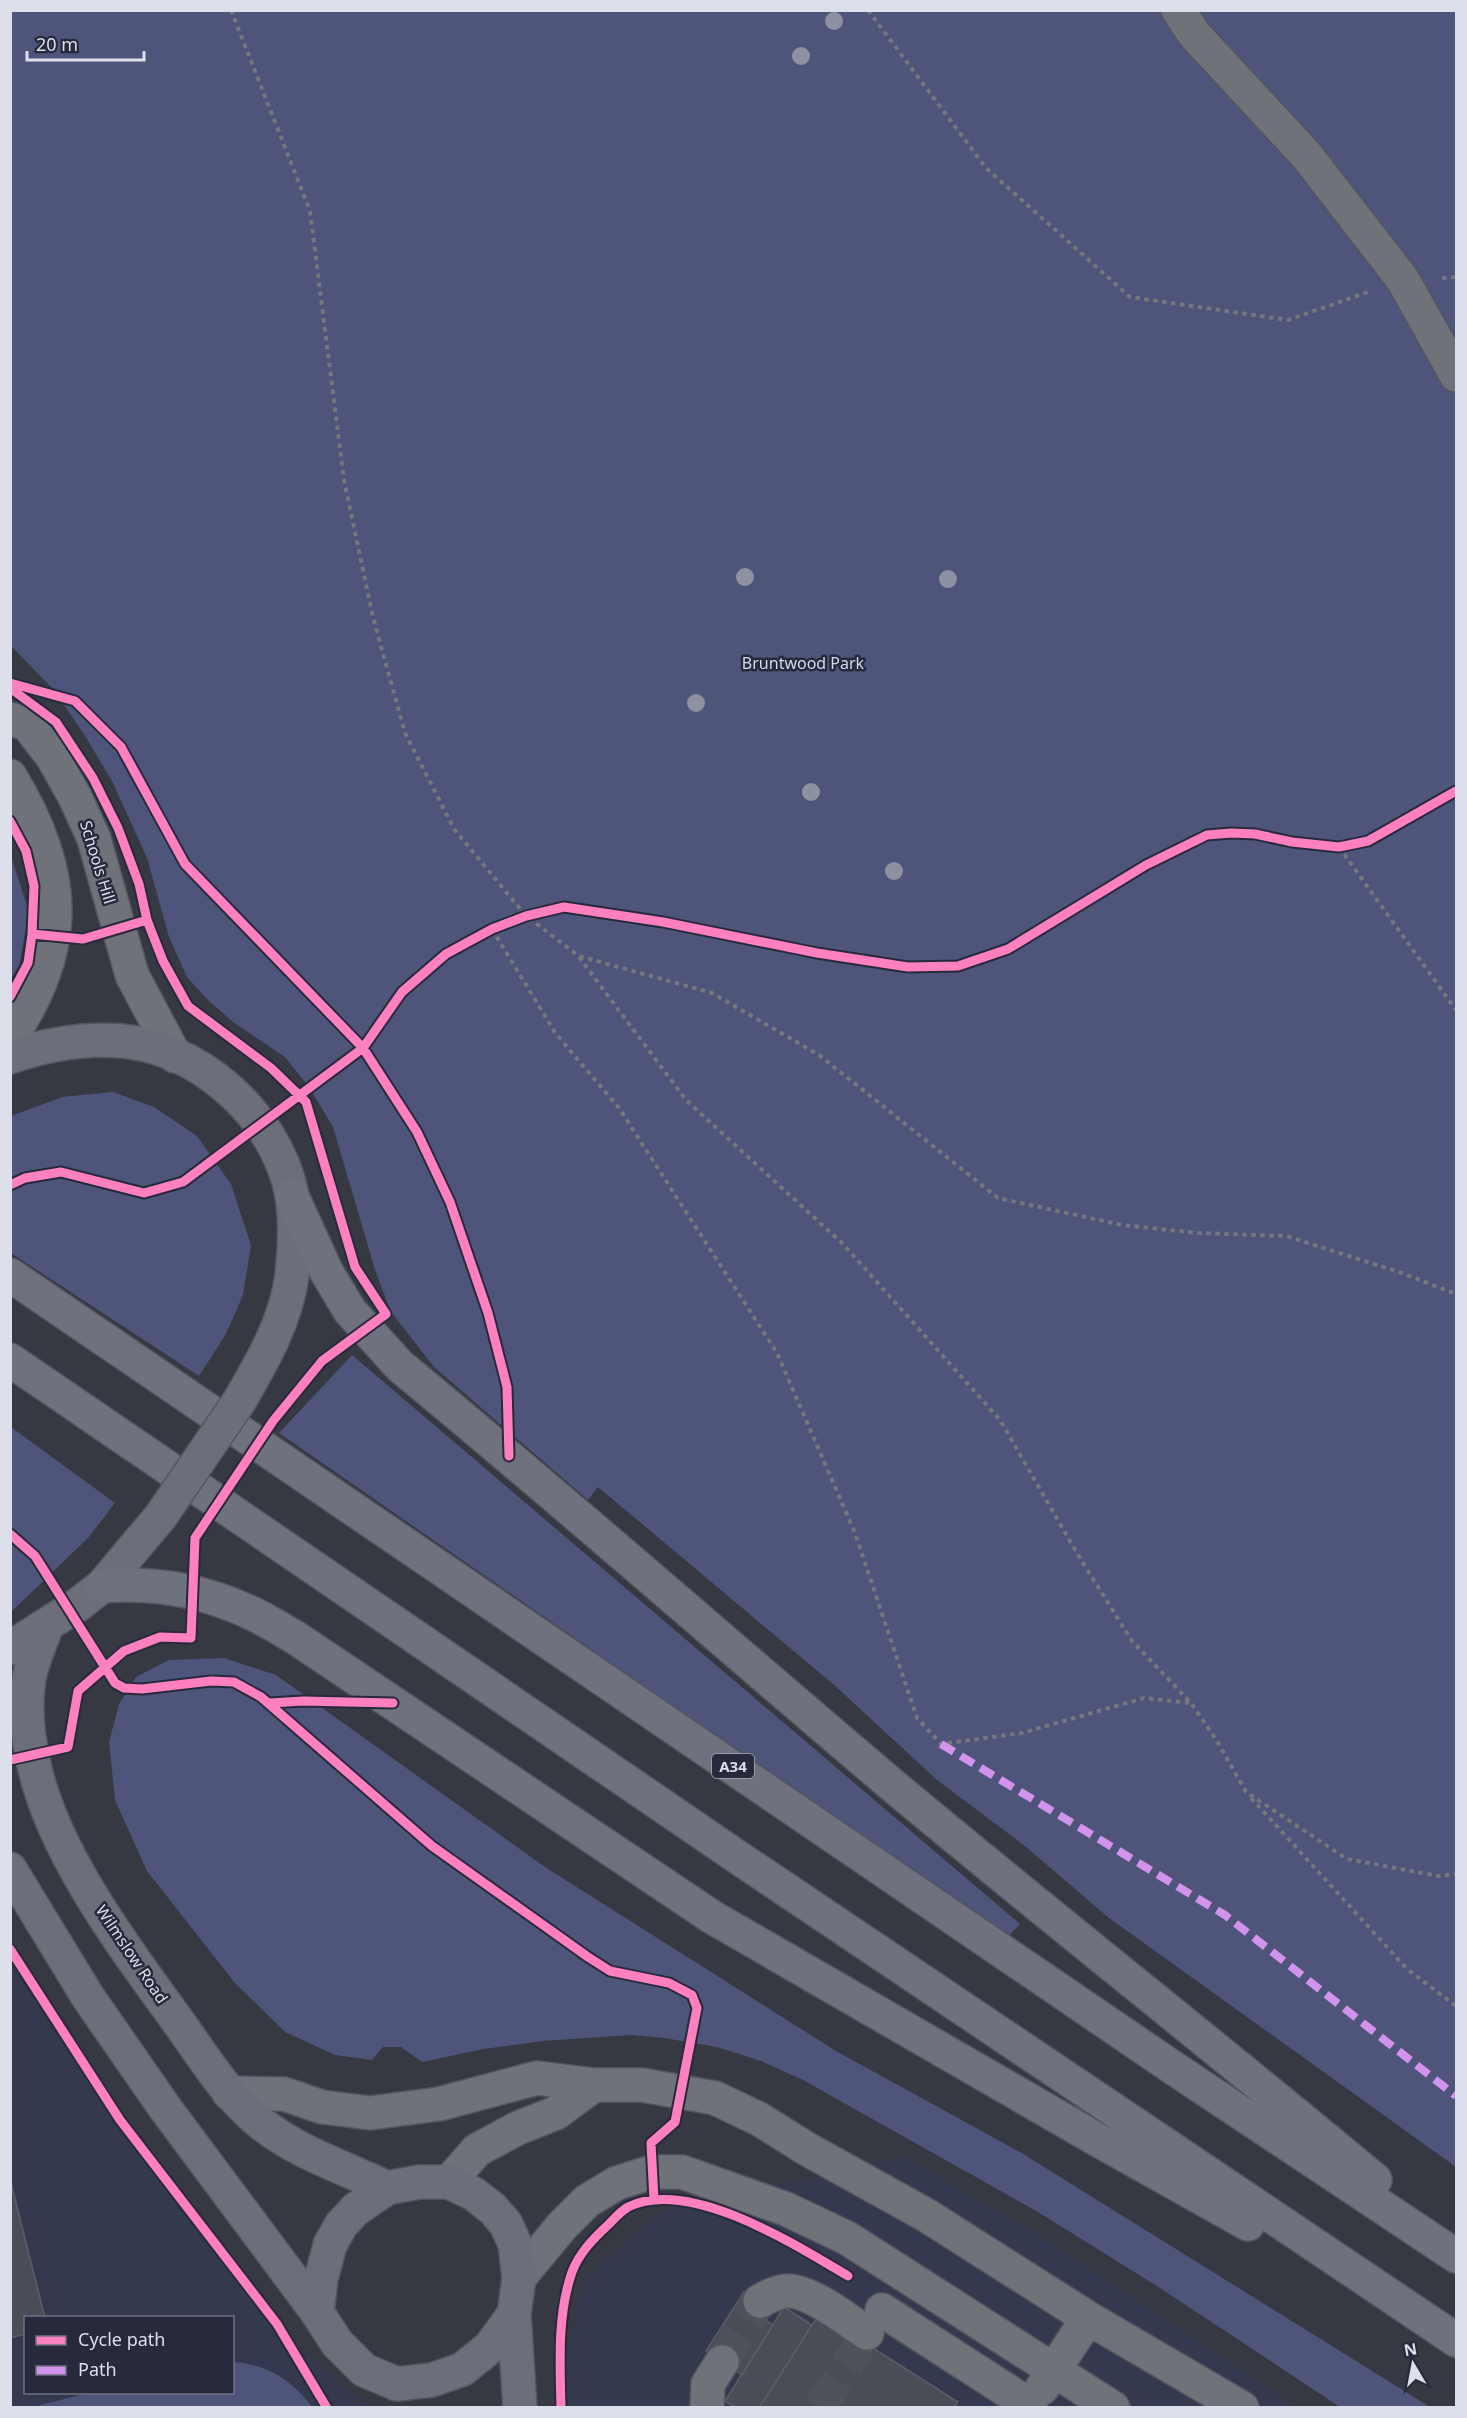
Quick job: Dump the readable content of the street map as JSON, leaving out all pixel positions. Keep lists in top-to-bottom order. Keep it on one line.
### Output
{"streets":{"highway":["A34"],"main road":["Wilmslow Road"],"street":["Schools Hill"]},"parks":["Bruntwood Park"],"legend":["Cycle path","Path"],"scale_bar":"20 m","north":"top"}
